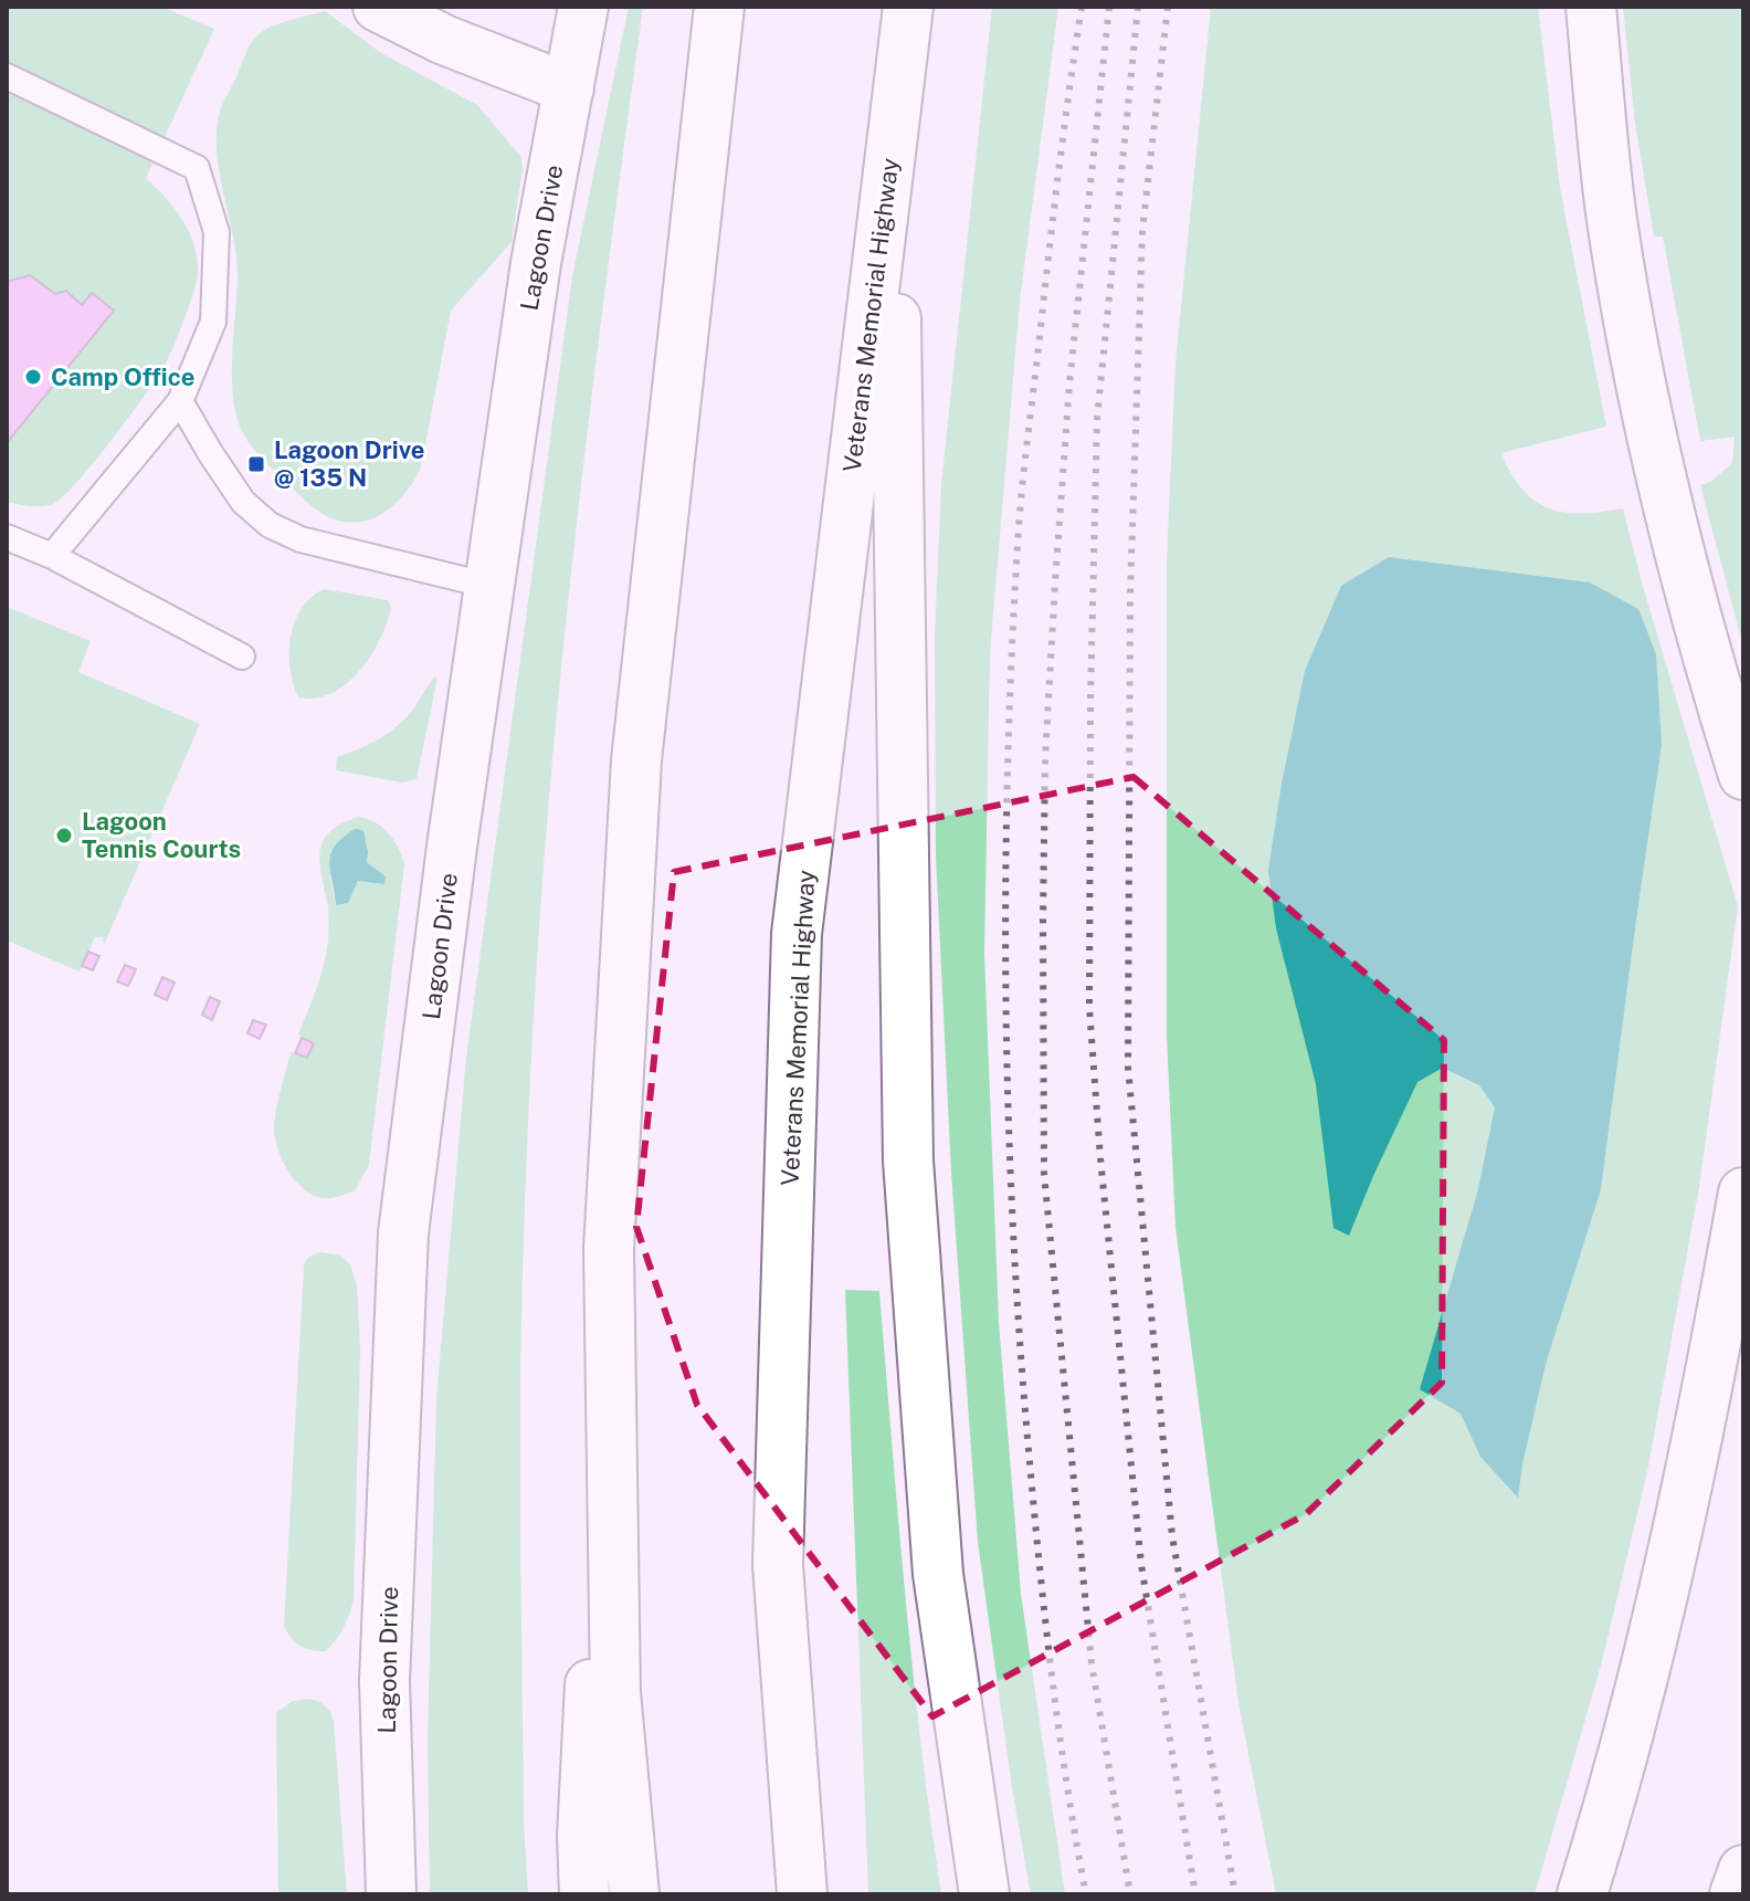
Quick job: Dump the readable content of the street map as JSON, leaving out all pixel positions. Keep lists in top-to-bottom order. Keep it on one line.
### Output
{"streets":{"main road":["Lagoon Drive","Veterans Memorial Highway"]},"places":{"other":["Camp Office","Lagoon Tennis Courts"],"transit":["Lagoon Drive @ 135 N"]}}
